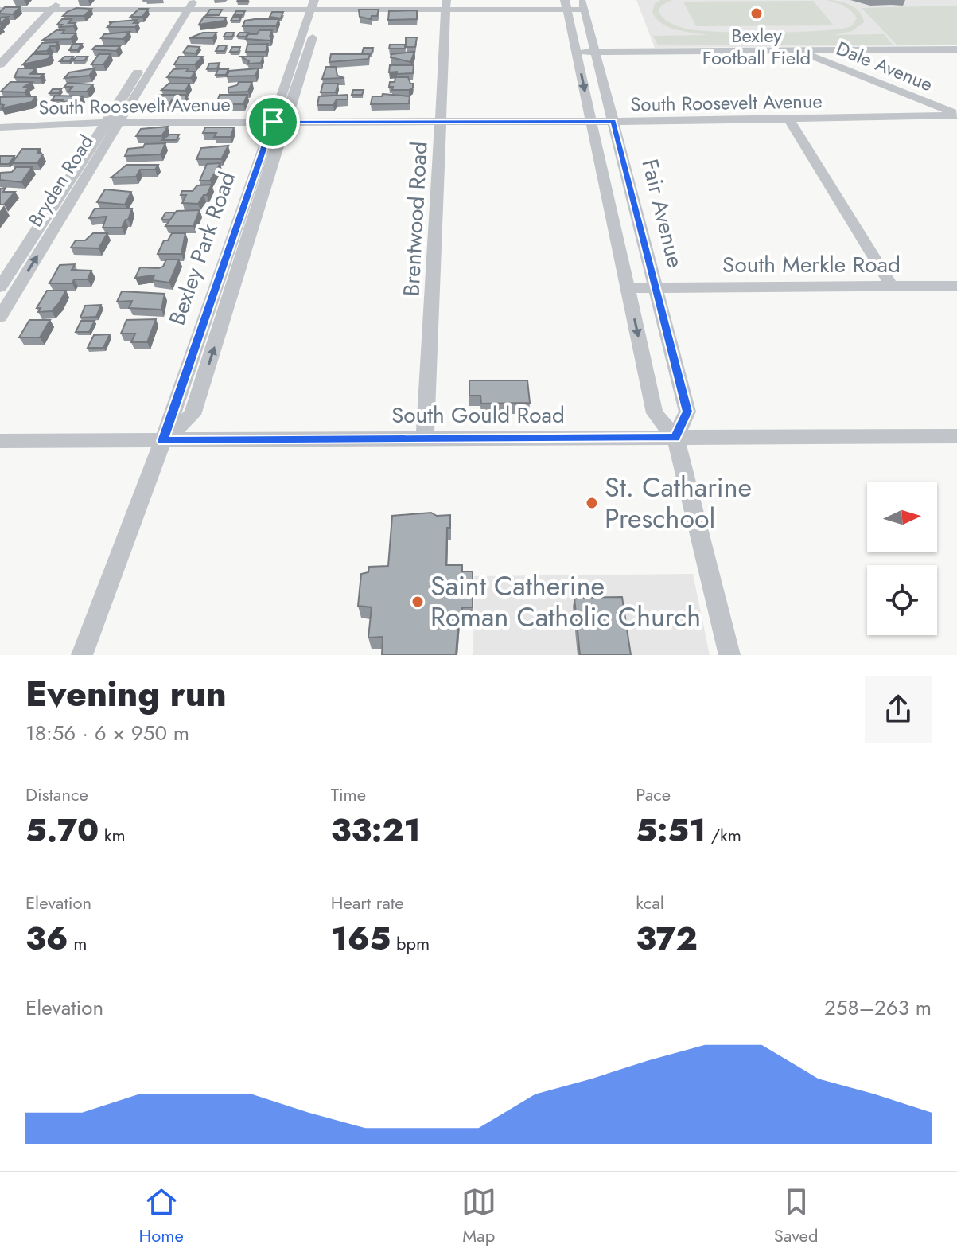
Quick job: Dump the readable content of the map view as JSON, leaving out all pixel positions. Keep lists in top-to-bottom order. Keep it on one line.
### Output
{"streets":{"street":["Dale Avenue","South Roosevelt Avenue","Bryden Road","Fair Avenue","Brentwood Road","Bexley Park Road","South Merkle Road","South Gould Road"]},"crossings":[["Dale Avenue","South Roosevelt Avenue"],["South Roosevelt Avenue","Bryden Road"],["South Roosevelt Avenue","Fair Avenue"],["South Roosevelt Avenue","Brentwood Road"],["South Roosevelt Avenue","Bexley Park Road"],["Fair Avenue","South Merkle Road"],["Fair Avenue","South Gould Road"],["Brentwood Road","South Gould Road"],["Bexley Park Road","South Gould Road"]],"places":["Bexley Football Field","St. Catharine Preschool","Saint Catherine Roman Catholic Church"],"north":"right","page":{"heading":["Evening run","18:56 · 6 × 950 m"],"stats":[["Distance","5.70 km"],["Time","33:21"],["Pace","5:51 /km"],["Elevation","36 m"],["Heart rate","165 bpm"],["kcal","372"]],"chart":["Elevation","258–263 m"],"tabs":["Home","Map","Saved"]}}
